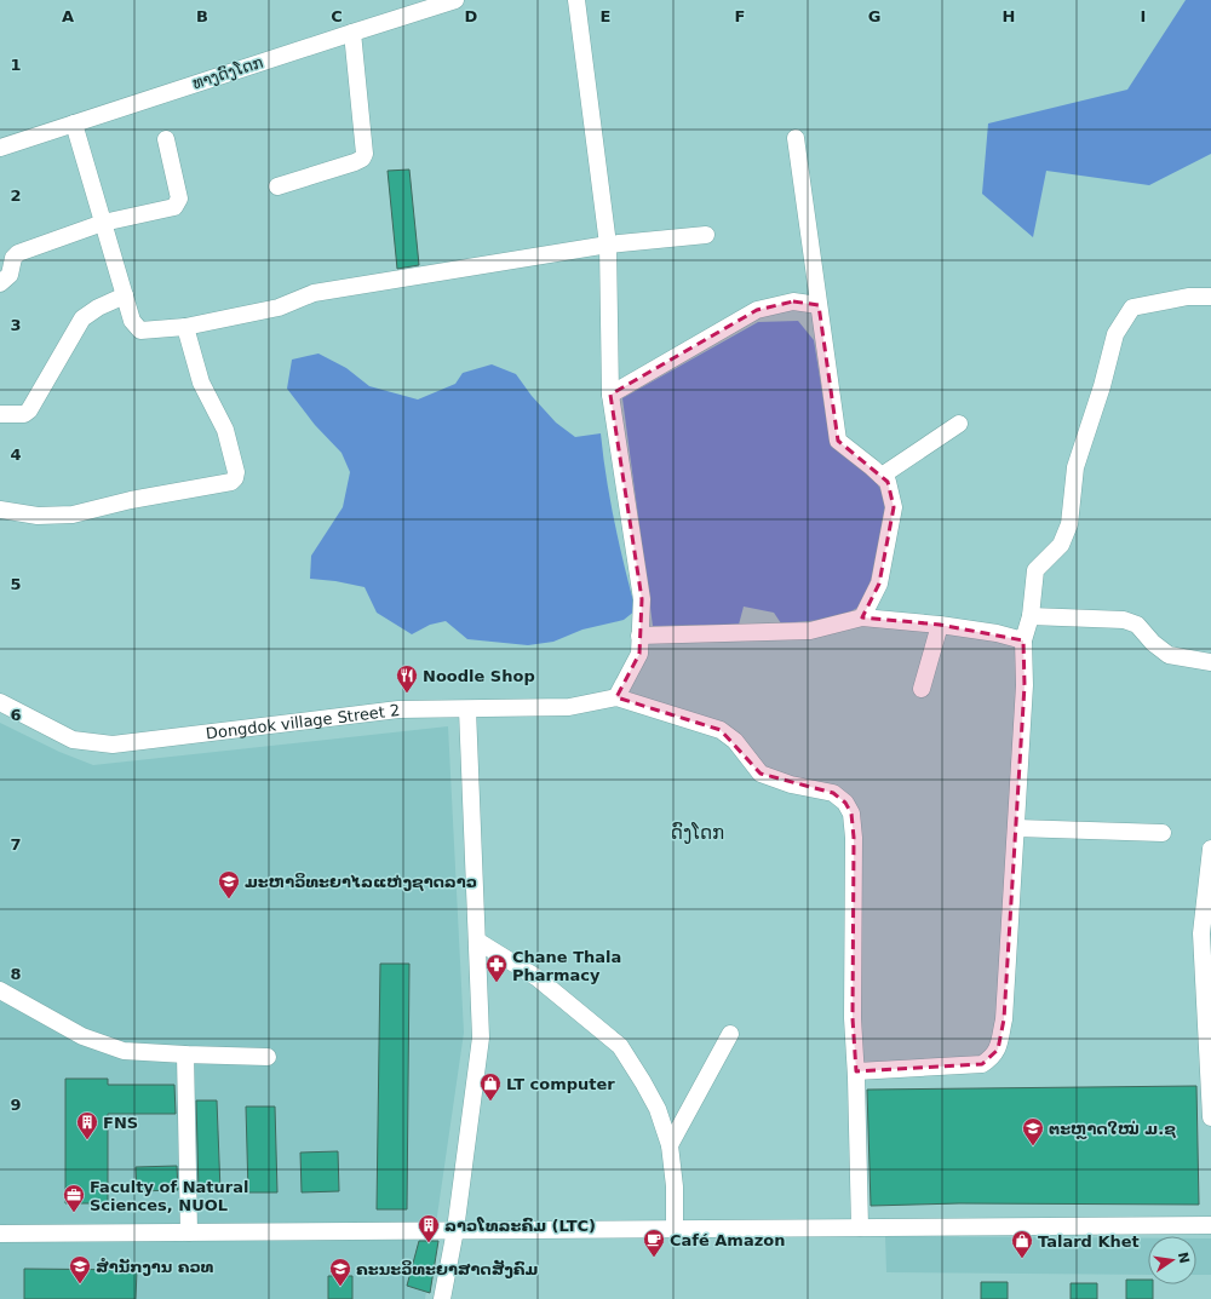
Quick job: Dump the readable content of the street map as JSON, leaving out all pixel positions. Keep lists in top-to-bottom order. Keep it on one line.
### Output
{"streets":{"street":["ທາງດົງໂດກ","Dongdok village Street 2"]},"districts":["ດົງໂດກ"],"places":{"restaurant":["Noodle Shop"],"school or university":["ມະຫາວິທະຍາໄລແຫ່ງຊາດລາວ","ຕະຫຼາດໃໝ່ ມ.ຊ","ສຳນັກງານ ຄວທ","ຄະນະວິທະຍາສາດສັງຄົມ"],"pharmacy":["Chane Thala Pharmacy"],"shop":["LT computer","Talard Khet"],"building":["FNS","ລາວໂທລະຄົມ (LTC)"],"office":["Faculty of Natural Sciences, NUOL"],"cafe":["Café Amazon"]},"north":"right","grid":{"columns":["A","B","C","D","E","F","G","H","I"],"rows":["1","2","3","4","5","6","7","8","9"]}}
